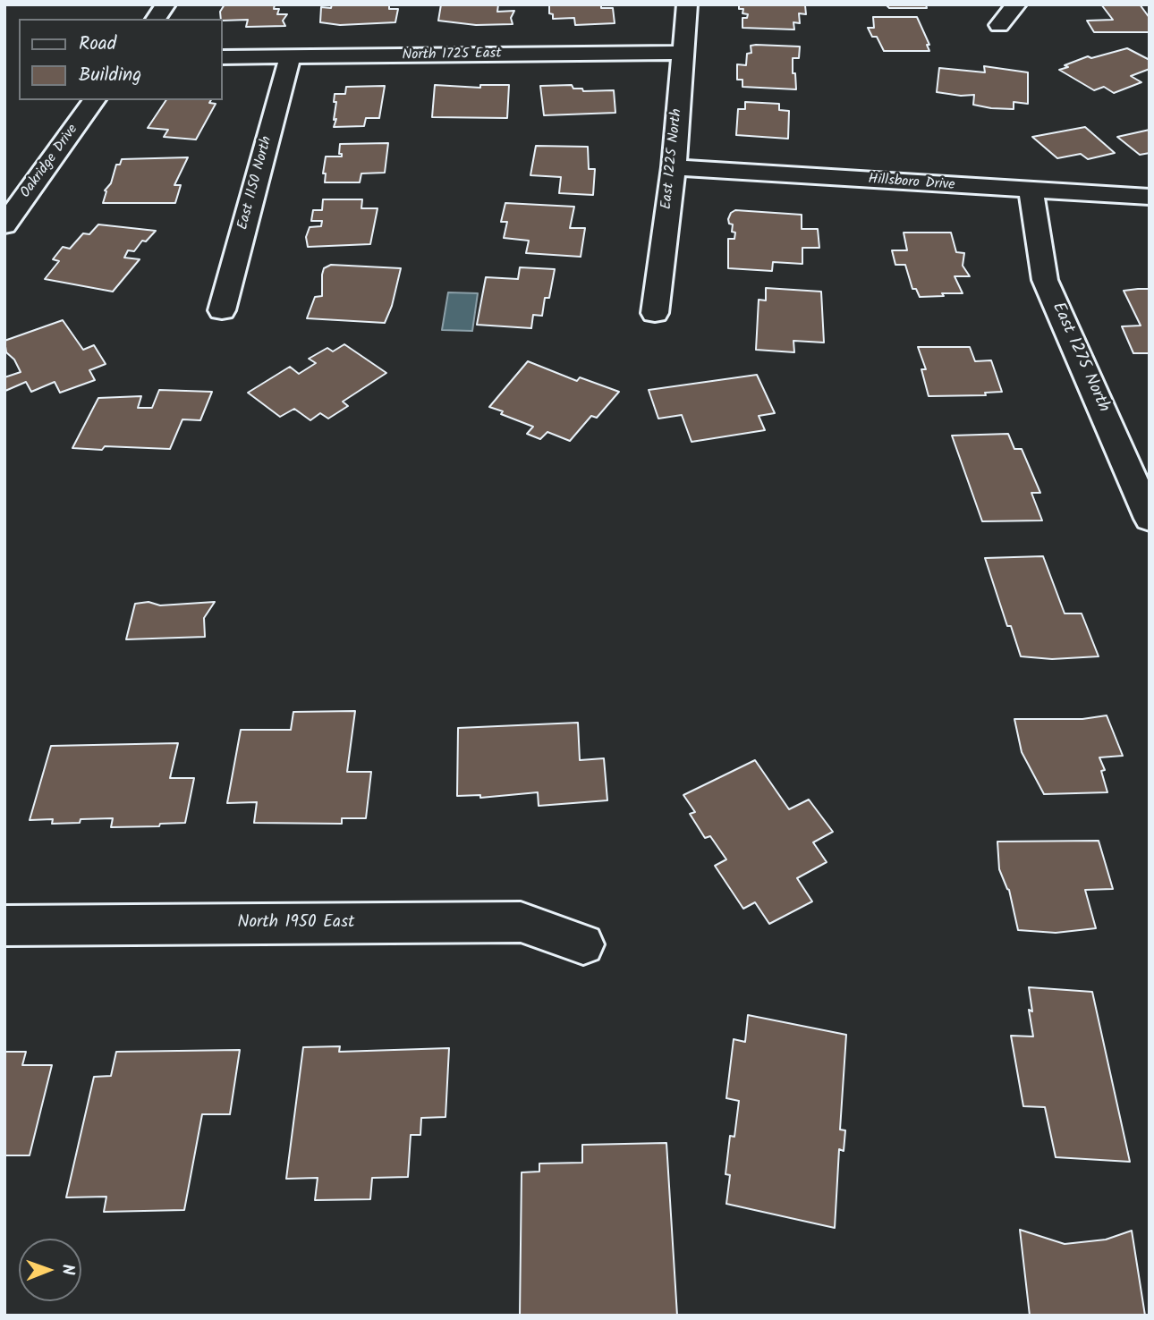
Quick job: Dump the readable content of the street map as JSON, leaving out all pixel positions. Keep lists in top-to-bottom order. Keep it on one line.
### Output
{"streets":{"street":["North 1725 East","East 1225 North","Oakridge Drive","East 1150 North","Hillsboro Drive","East 1275 North","North 1950 East"]},"crossings":[["North 1725 East","East 1225 North"],["North 1725 East","East 1150 North"],["East 1225 North","Hillsboro Drive"],["Hillsboro Drive","East 1275 North"]],"legend":["Road","Building"],"north":"right"}
